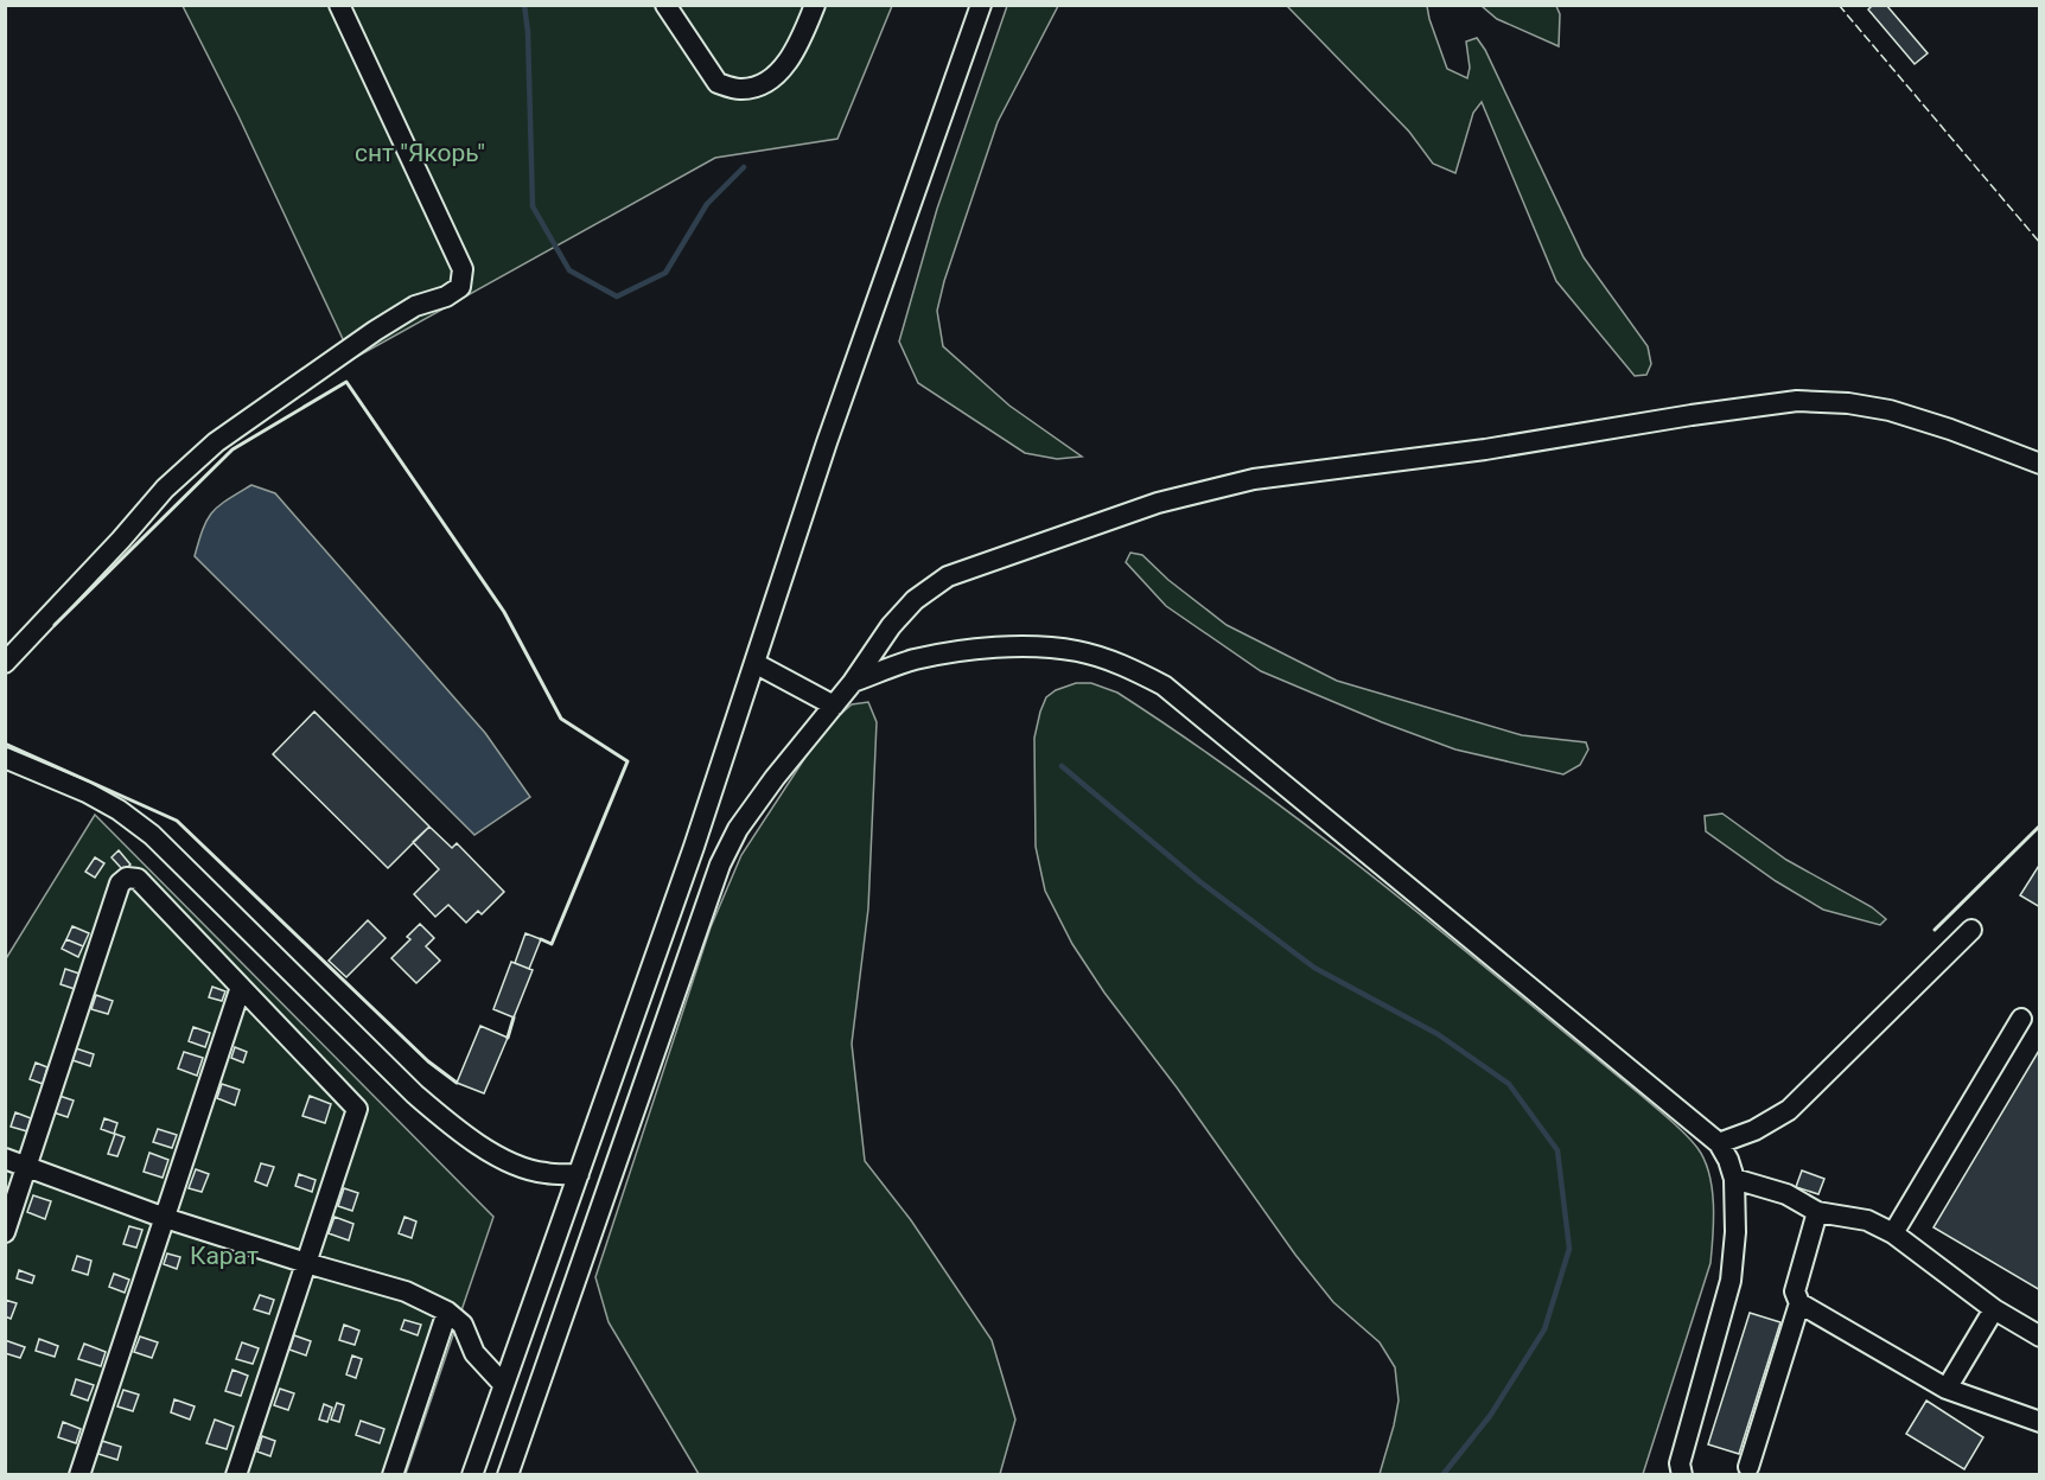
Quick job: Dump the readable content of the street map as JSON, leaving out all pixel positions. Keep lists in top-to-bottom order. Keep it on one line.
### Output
{"parks":["снт \"Якорь\"","Карат"]}
